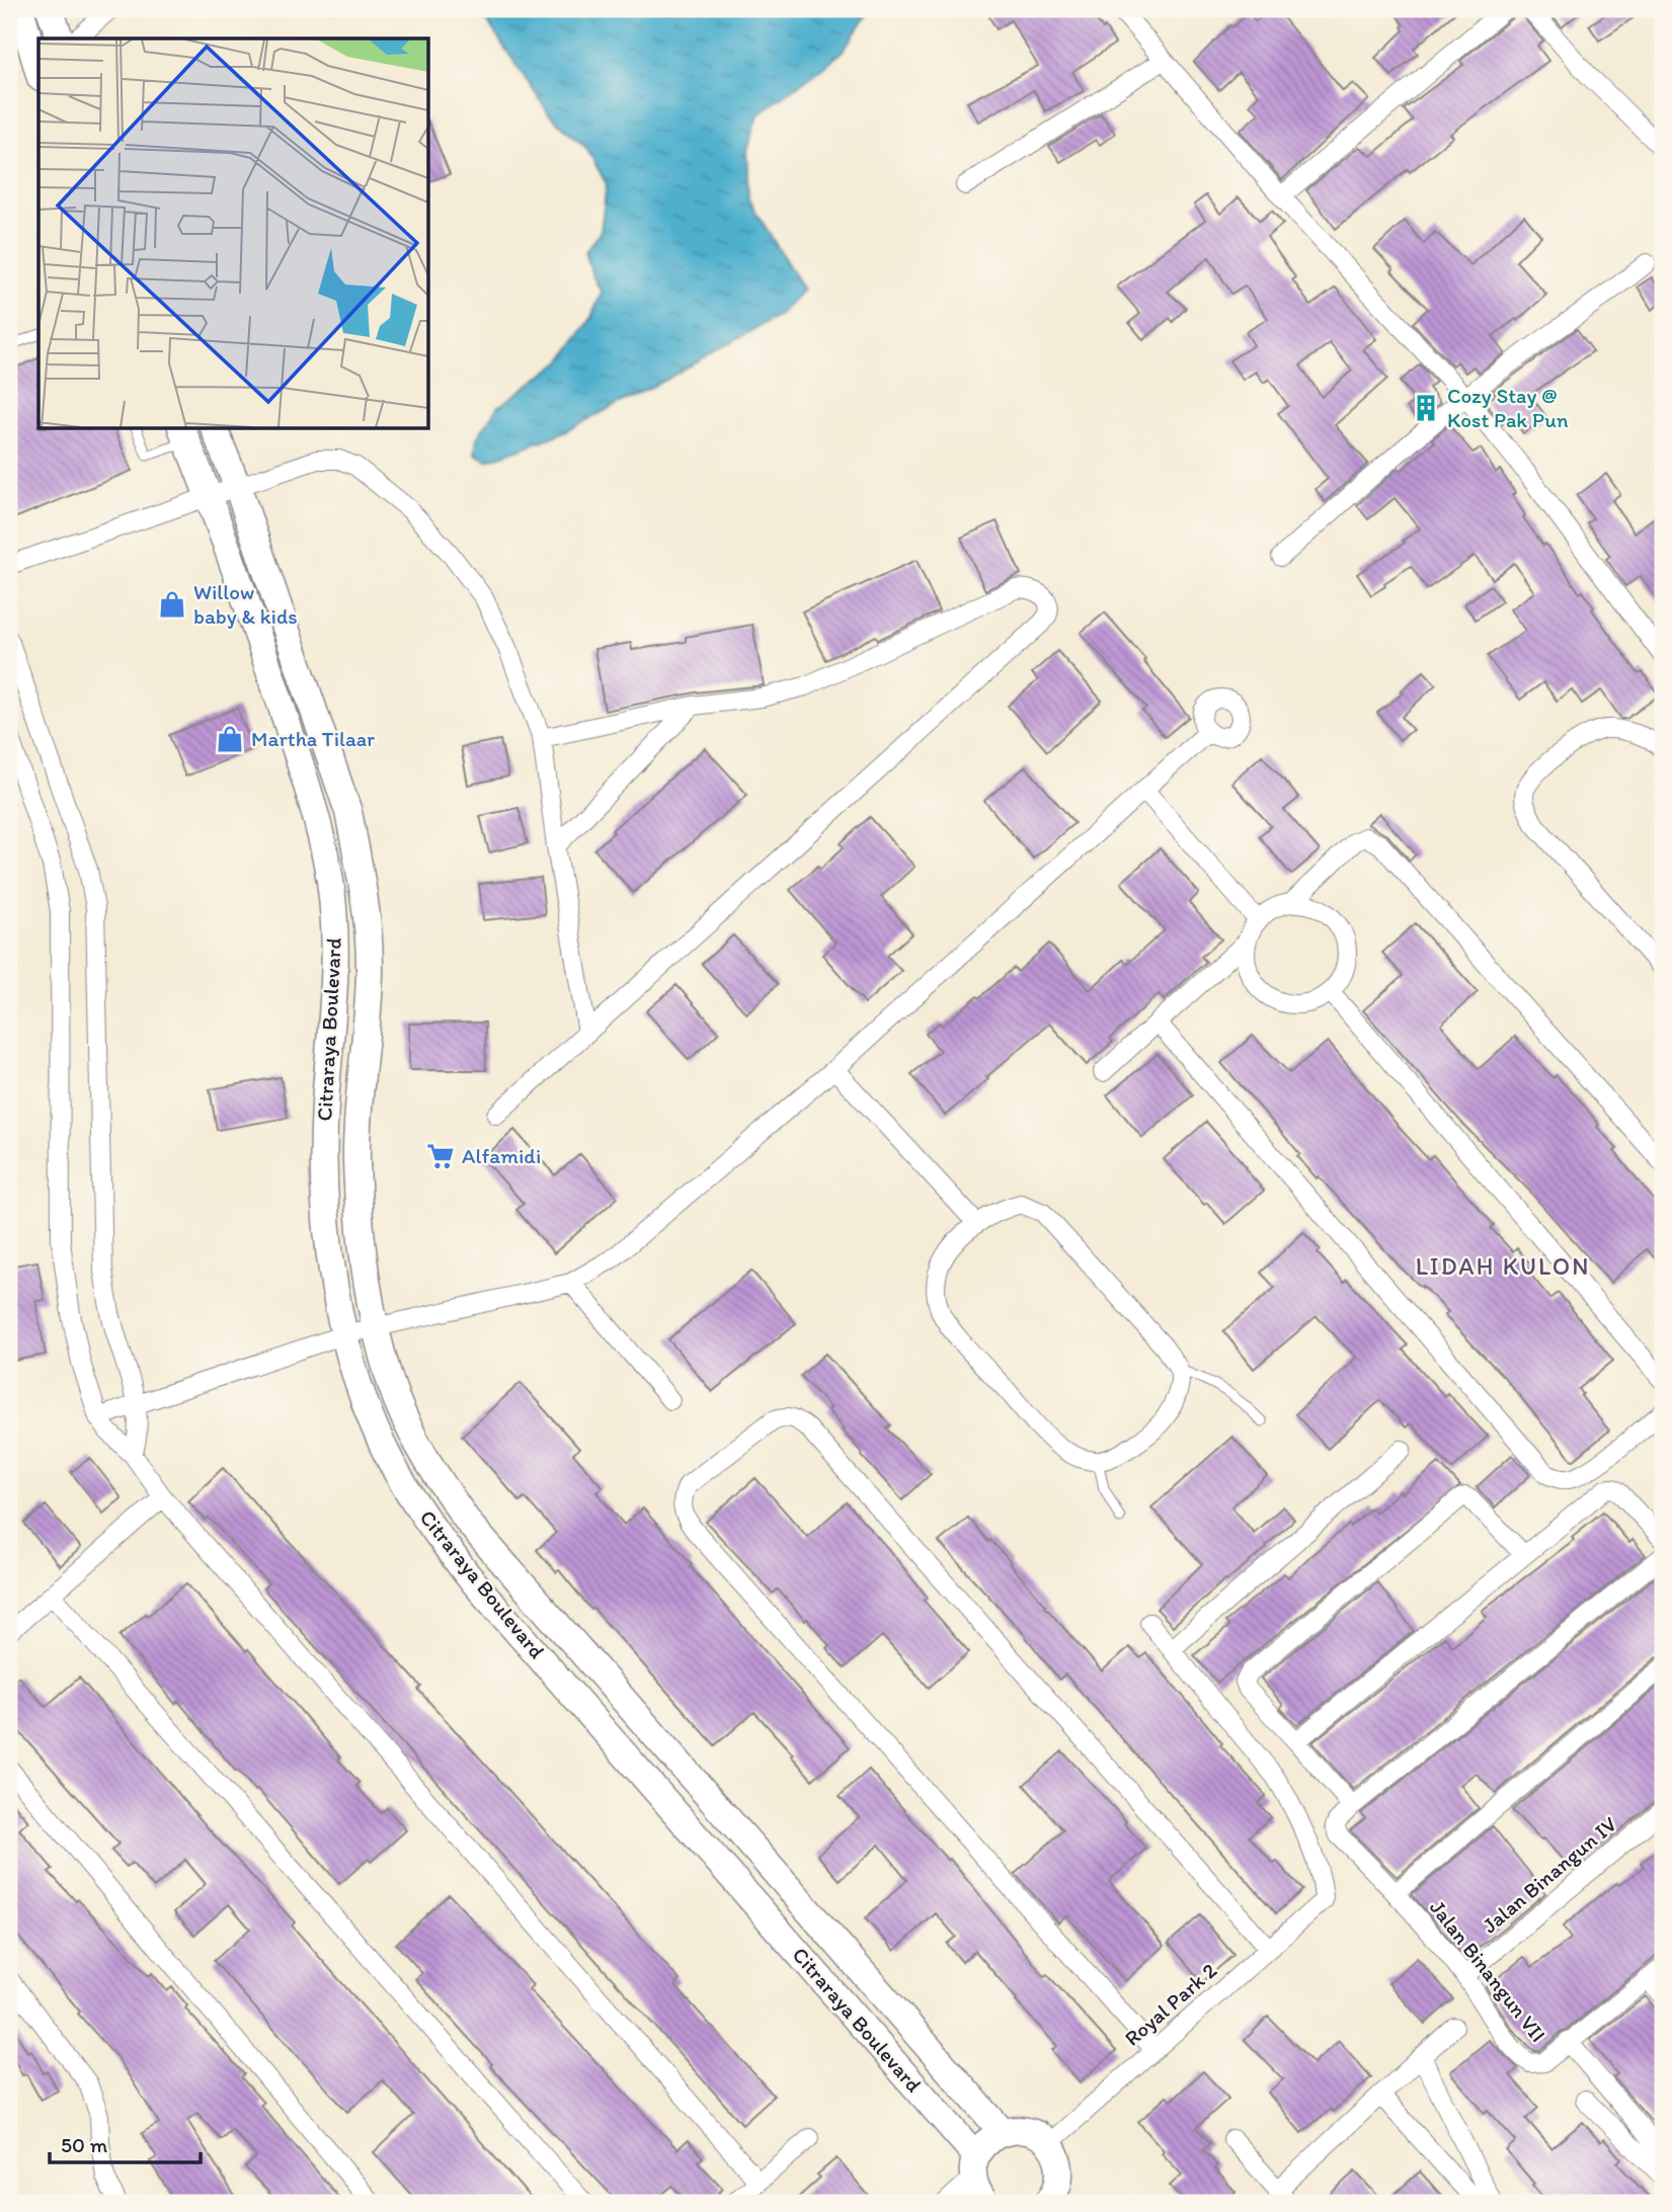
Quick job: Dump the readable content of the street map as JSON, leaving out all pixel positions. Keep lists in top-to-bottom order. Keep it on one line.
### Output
{"streets":{"main road":["Citraraya Boulevard"],"street":["Jalan Binangun IV","Jalan Binangun VII","Royal Park 2"]},"crossings":[["Jalan Binangun IV","Jalan Binangun VII"]],"districts":["LIDAH KULON"],"places":{"building":["Cozy Stay @ Kost Pak Pun"],"shop":["Willow baby & kids","Martha Tilaar"],"supermarket":["Alfamidi"]},"scale_bar":"50 m"}
